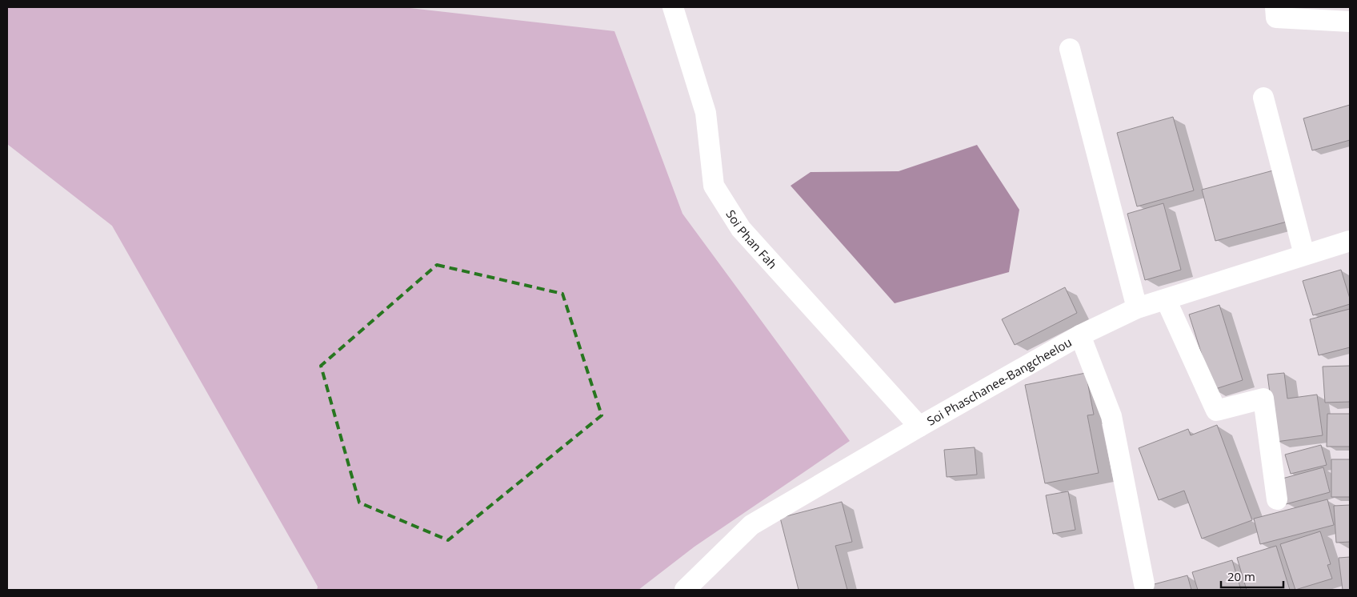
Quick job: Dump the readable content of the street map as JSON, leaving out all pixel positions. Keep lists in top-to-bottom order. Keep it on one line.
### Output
{"streets":{"street":["Soi Phan Fah","Soi Phaschanee-Bangcheelou"]},"crossings":[["Soi Phan Fah","Soi Phaschanee-Bangcheelou"]],"scale_bar":"20 m"}
